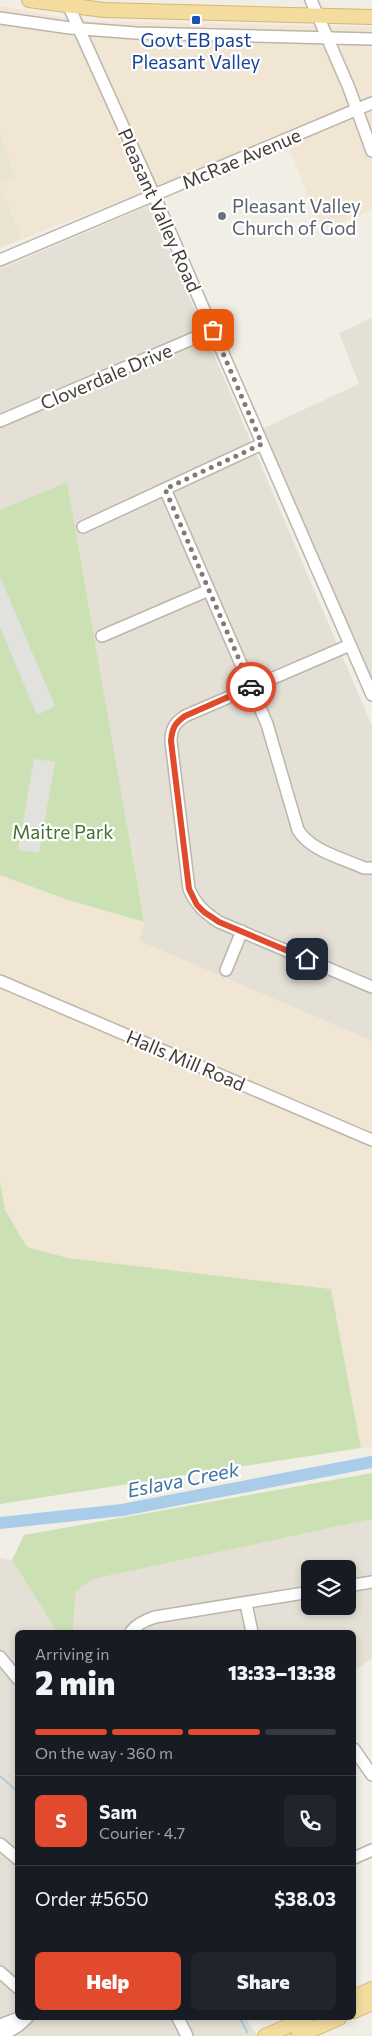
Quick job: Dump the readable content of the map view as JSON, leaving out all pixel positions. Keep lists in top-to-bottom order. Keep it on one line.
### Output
{"streets":{"street":["McRae Avenue","Pleasant Valley Road","Cloverdale Drive","Halls Mill Road"]},"crossings":[["McRae Avenue","Pleasant Valley Road"],["Pleasant Valley Road","Cloverdale Drive"]],"water":["Eslava Creek"],"parks":["Maitre Park"],"places":{"transit":["Govt EB past Pleasant Valley"],"other":["Pleasant Valley Church of God"]},"page":{"heading":["2 min","Arriving in","13:33–13:38"],"panel":["Sam","Courier · 4.7","Order #5650","$38.03"],"bar":"On the way · 360 m","round":"S","buttons":["Help","Share"]}}
